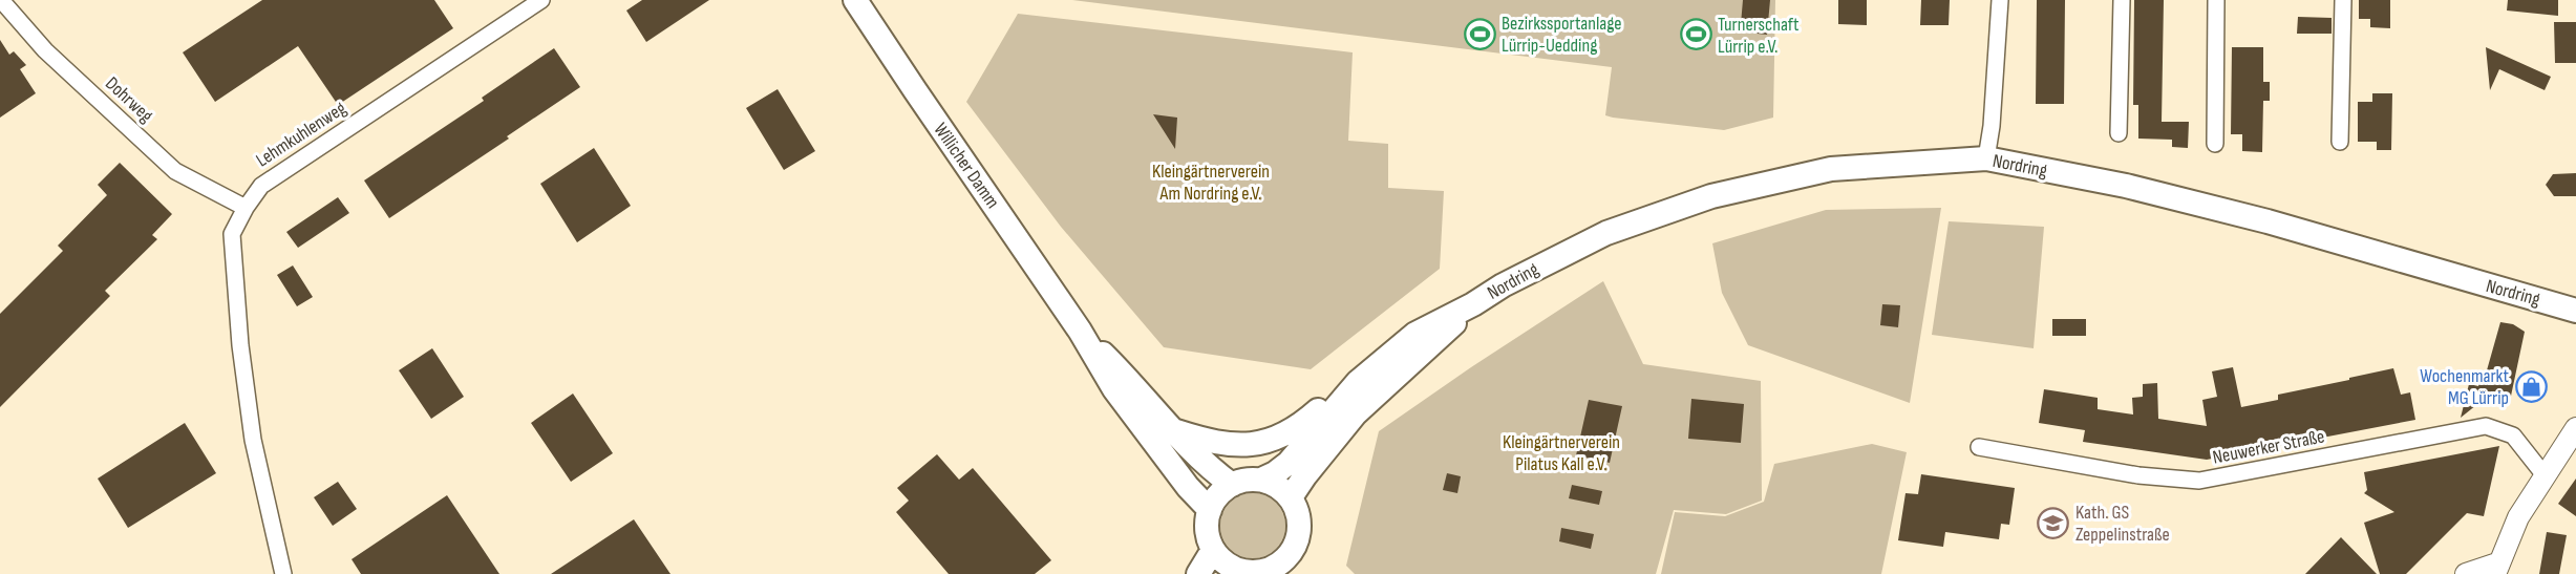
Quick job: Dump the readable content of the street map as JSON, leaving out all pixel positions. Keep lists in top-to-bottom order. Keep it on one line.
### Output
{"streets":{"main road":["Willicher Damm","Nordring"],"street":["Dohrweg","Lehmkuhlenweg","Neuwerker Straße"]},"crossings":[["Dohrweg","Lehmkuhlenweg"],["Willicher Damm","Nordring"]],"parks":["Kleingärtnerverein Am Nordring e.V.","Kleingärtnerverein Pilatus Kall e.V."],"places":{"sports":["Bezirkssportanlage Lürrip-Uedding","Turnerschaft Lürrip e.V."],"shop":["Wochenmarkt MG Lürrip"],"school or university":["Kath. GS Zeppelinstraße"]}}
